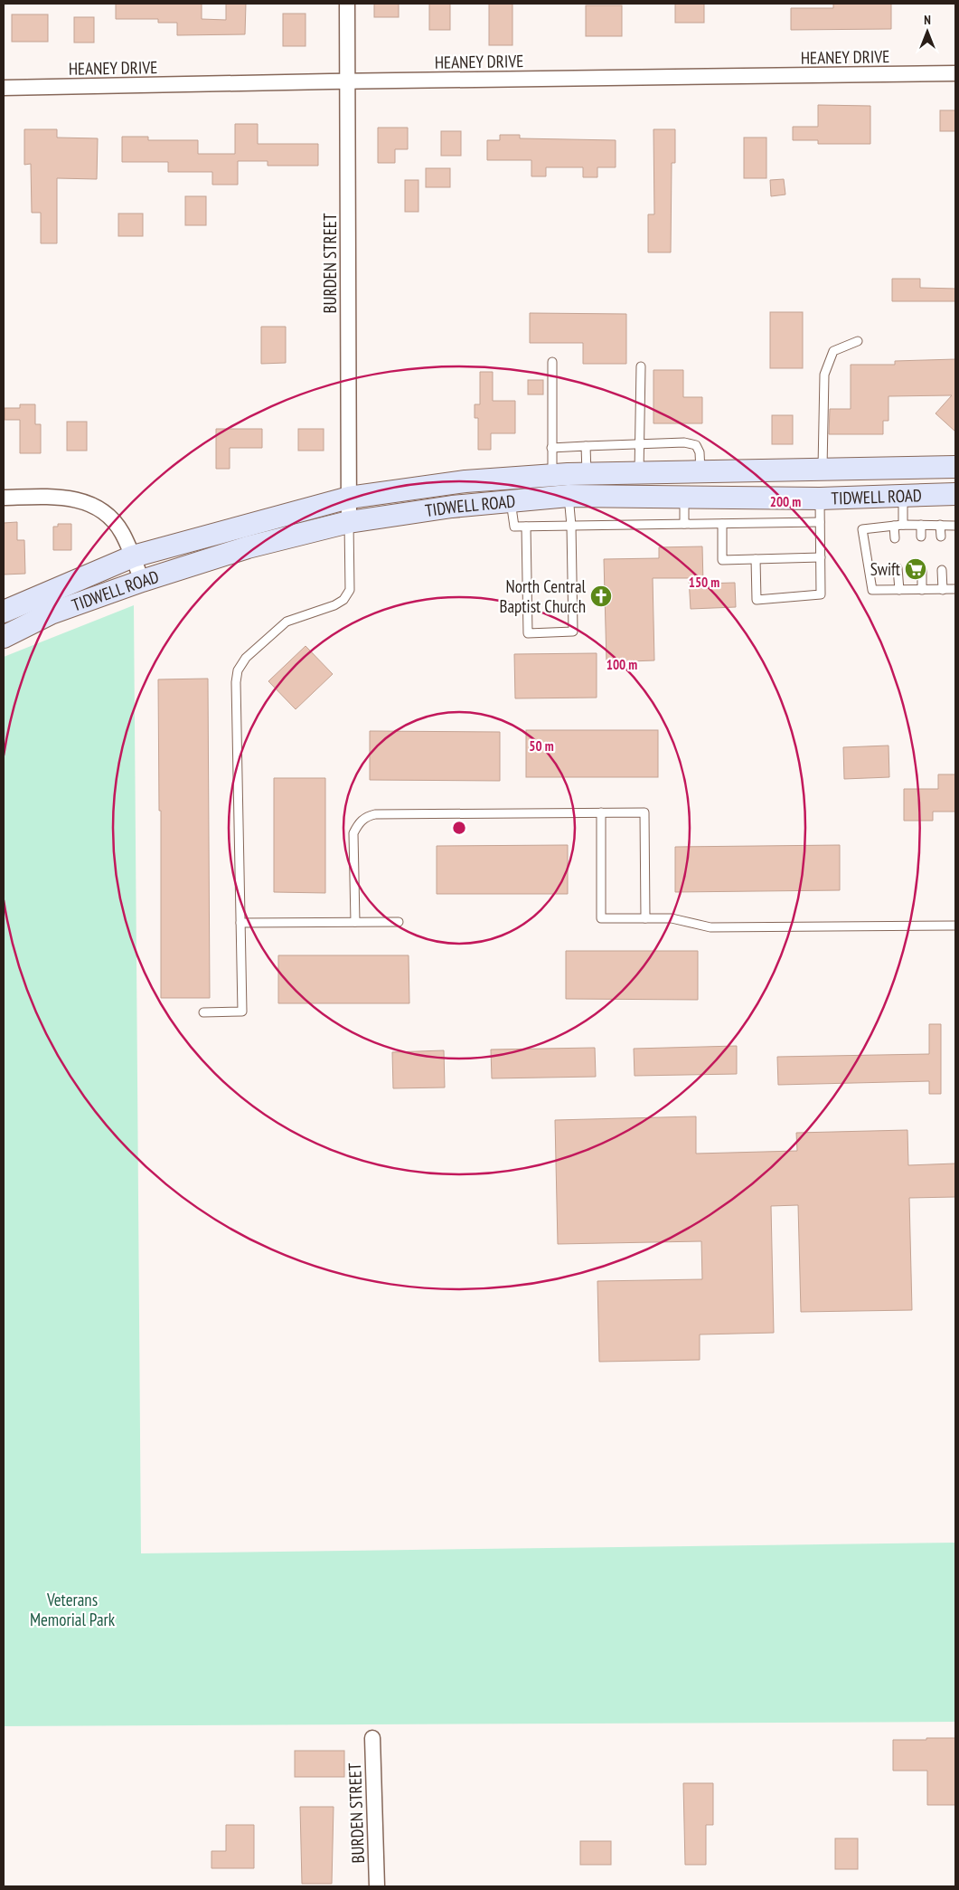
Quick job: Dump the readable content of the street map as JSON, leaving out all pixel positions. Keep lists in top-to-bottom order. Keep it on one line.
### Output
{"streets":{"main road":["TIDWELL ROAD"],"street":["HEANEY DRIVE","BURDEN STREET"]},"crossings":[["HEANEY DRIVE","BURDEN STREET"],["BURDEN STREET","TIDWELL ROAD"]],"parks":["Veterans Memorial Park"],"places":{"supermarket":["Swift"],"church":["North Central Baptist Church"]},"north":"top","rings":["200 m","150 m","100 m","50 m"]}
